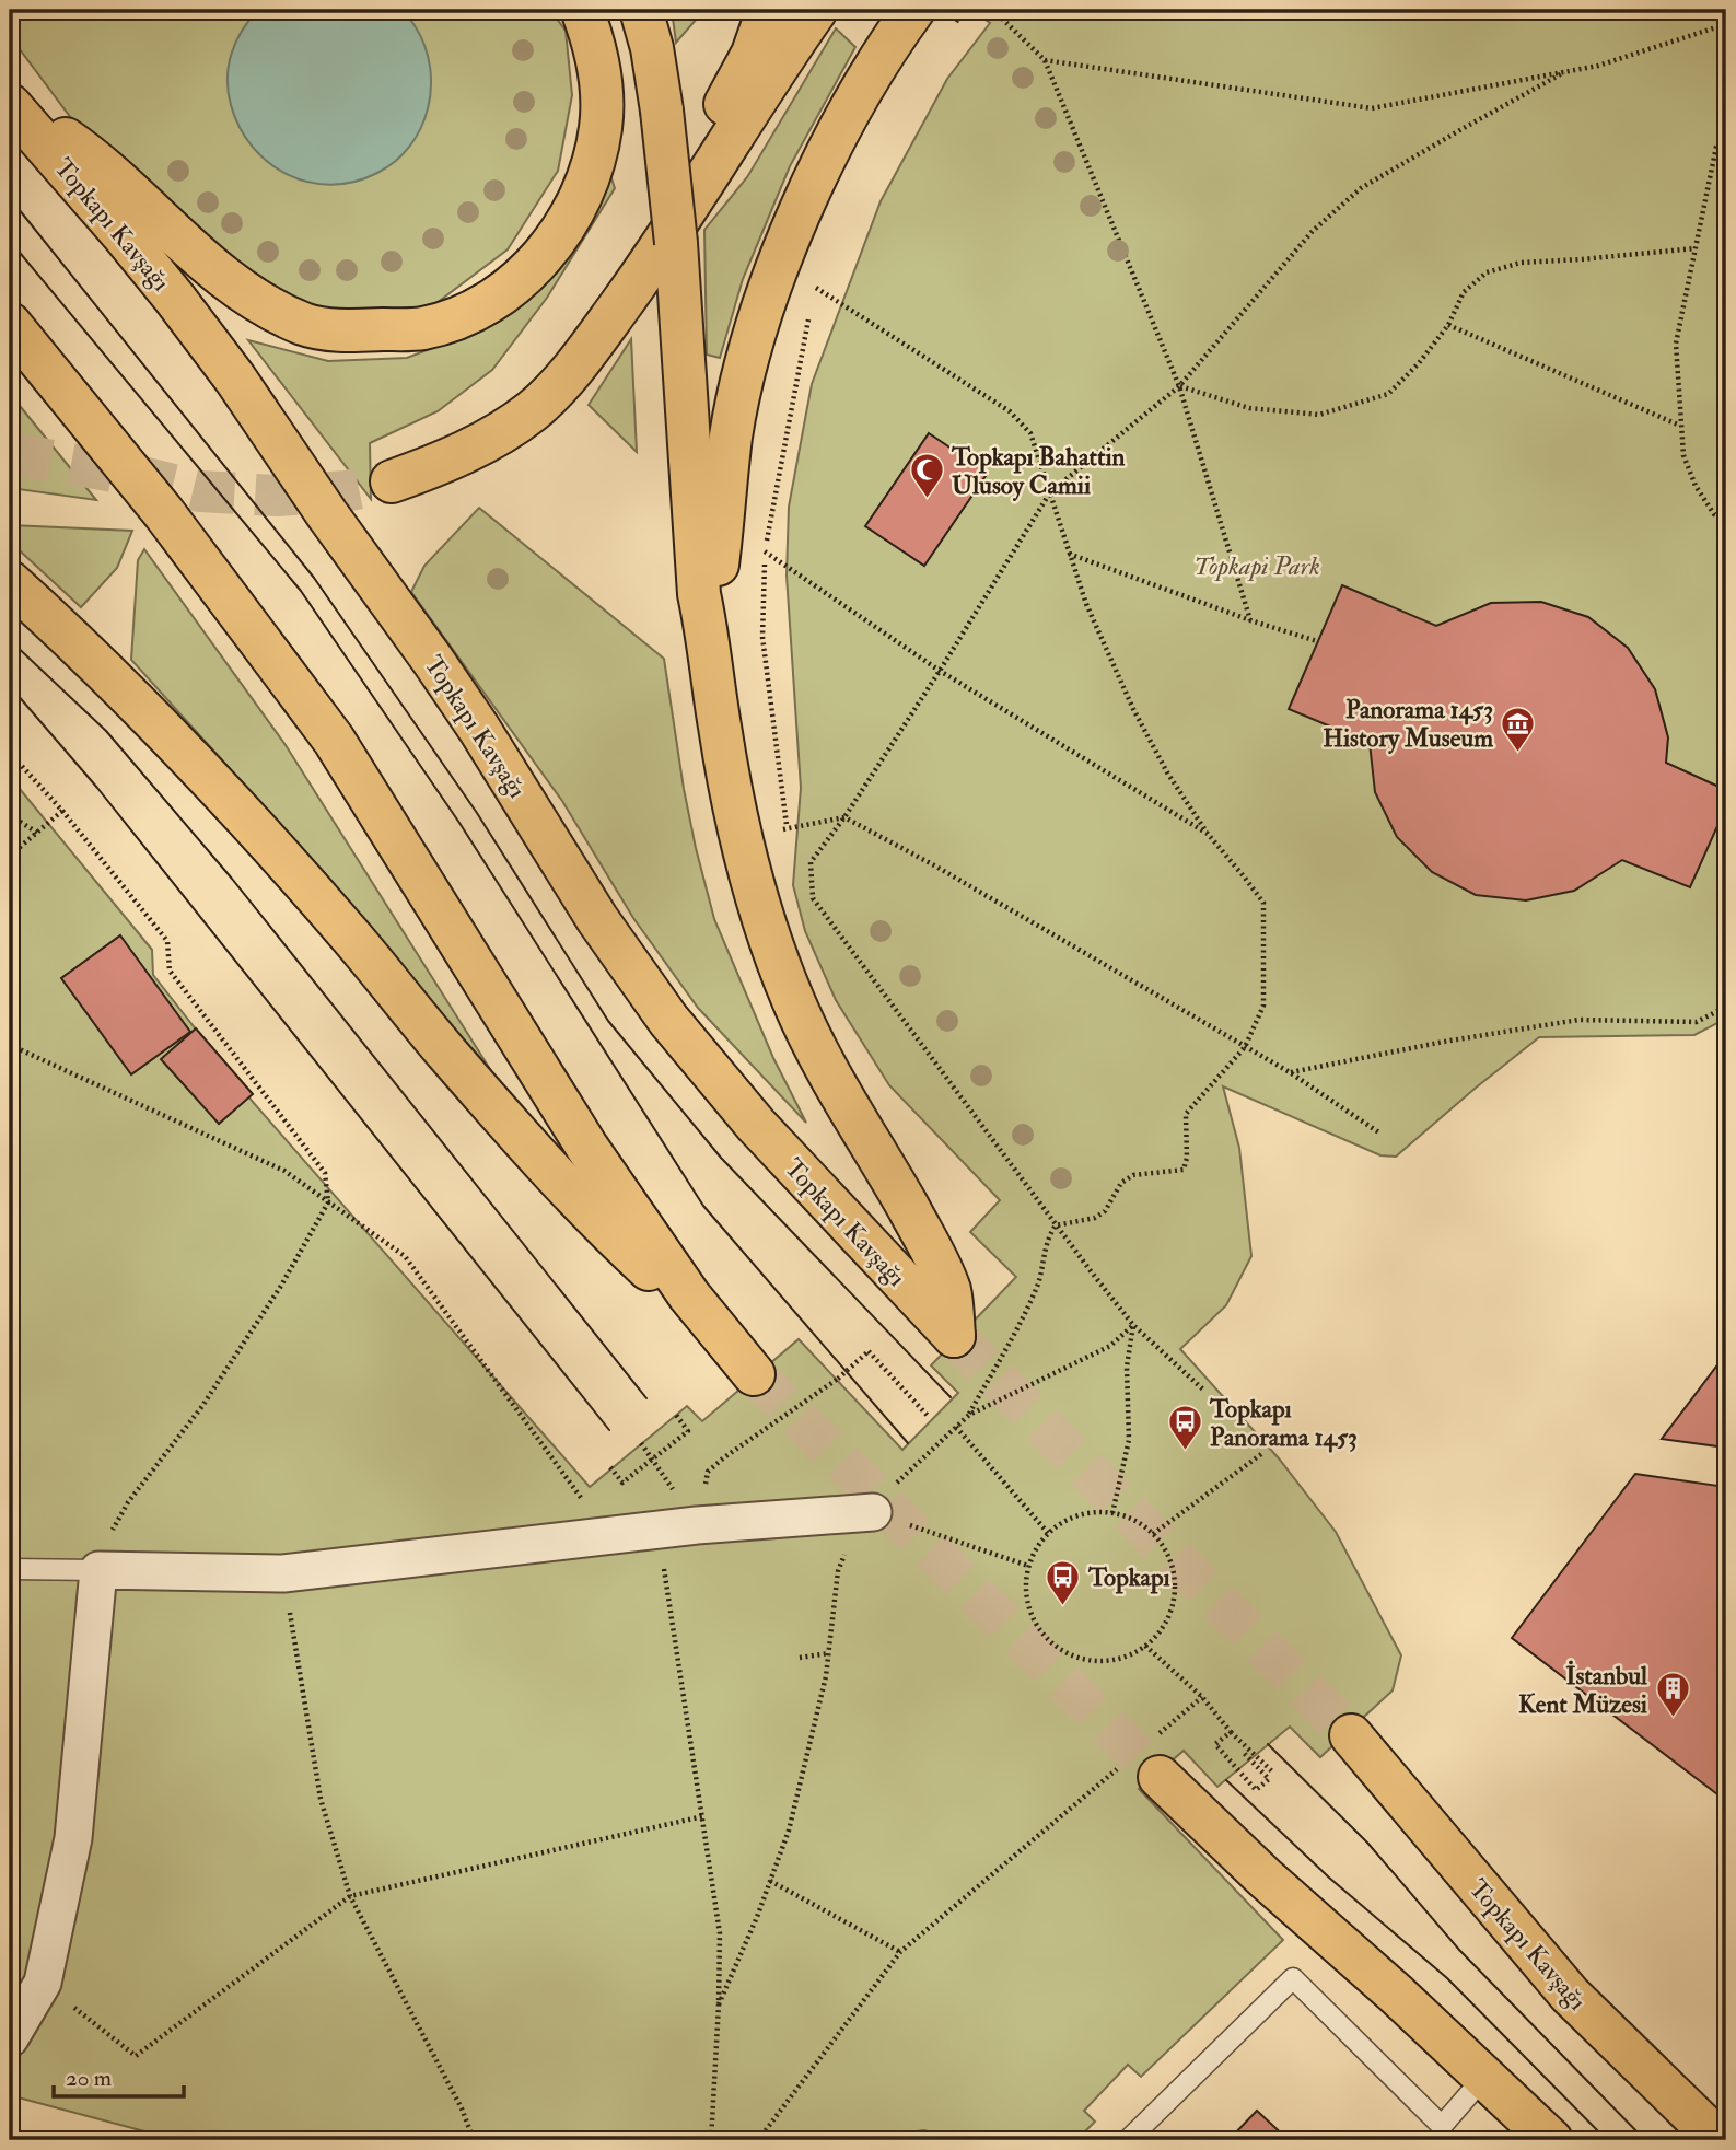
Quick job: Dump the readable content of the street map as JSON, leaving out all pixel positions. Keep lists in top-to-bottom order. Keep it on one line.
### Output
{"streets":{"main road":["Topkapı Kavşağı"]},"parks":["Topkapi Park"],"places":{"mosque":["Topkapı Bahattin Ulusoy Camii"],"museum":["Panorama 1453 History Museum"],"bus stop":["Topkapı Panorama 1453","Topkapı"],"building":["İstanbul Kent Müzesi"]},"scale_bar":"20 m"}
